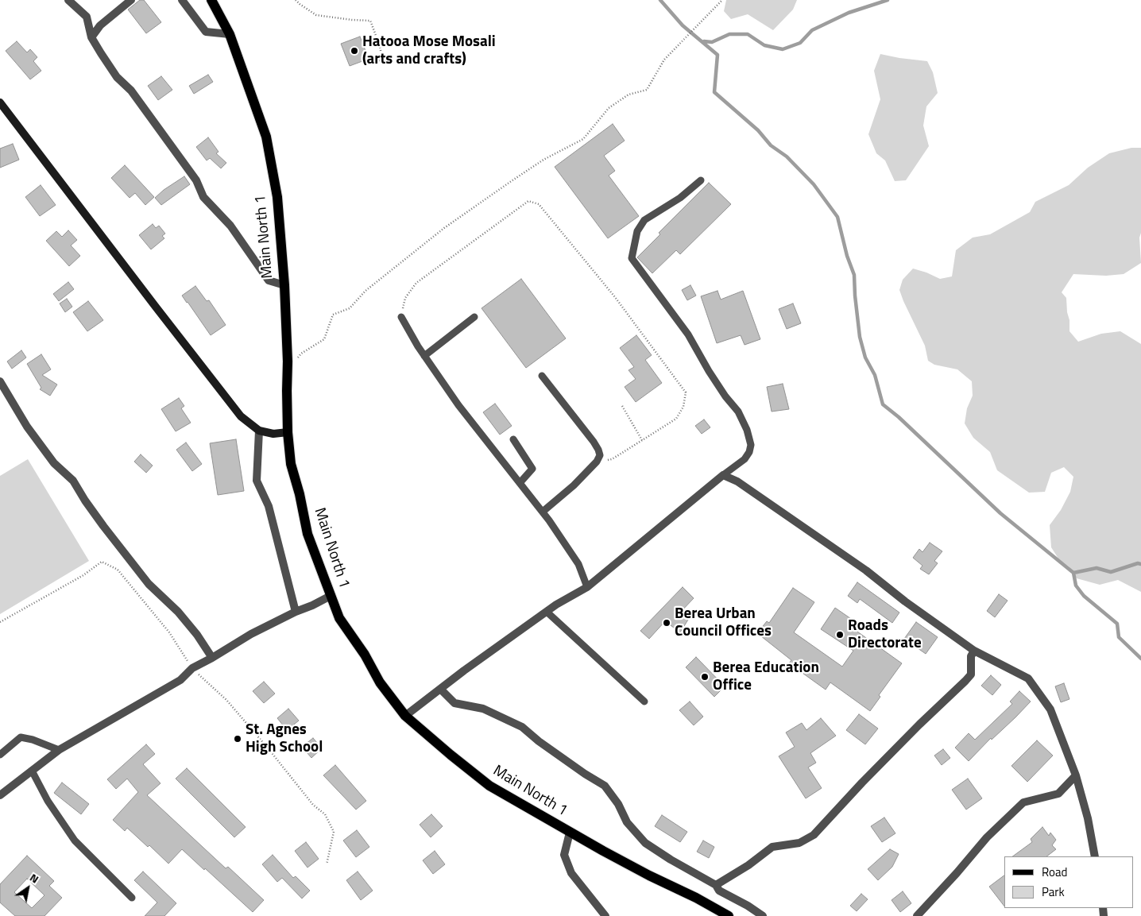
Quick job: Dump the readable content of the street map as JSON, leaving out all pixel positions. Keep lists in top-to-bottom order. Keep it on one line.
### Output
{"streets":{"main road":["Main North 1"]},"places":["Hatooa Mose Mosali (arts and crafts)","Berea Urban Council Offices","Roads Directorate","Berea Education Office","St. Agnes High School"],"legend":["Road","Park"],"north":"top right"}
